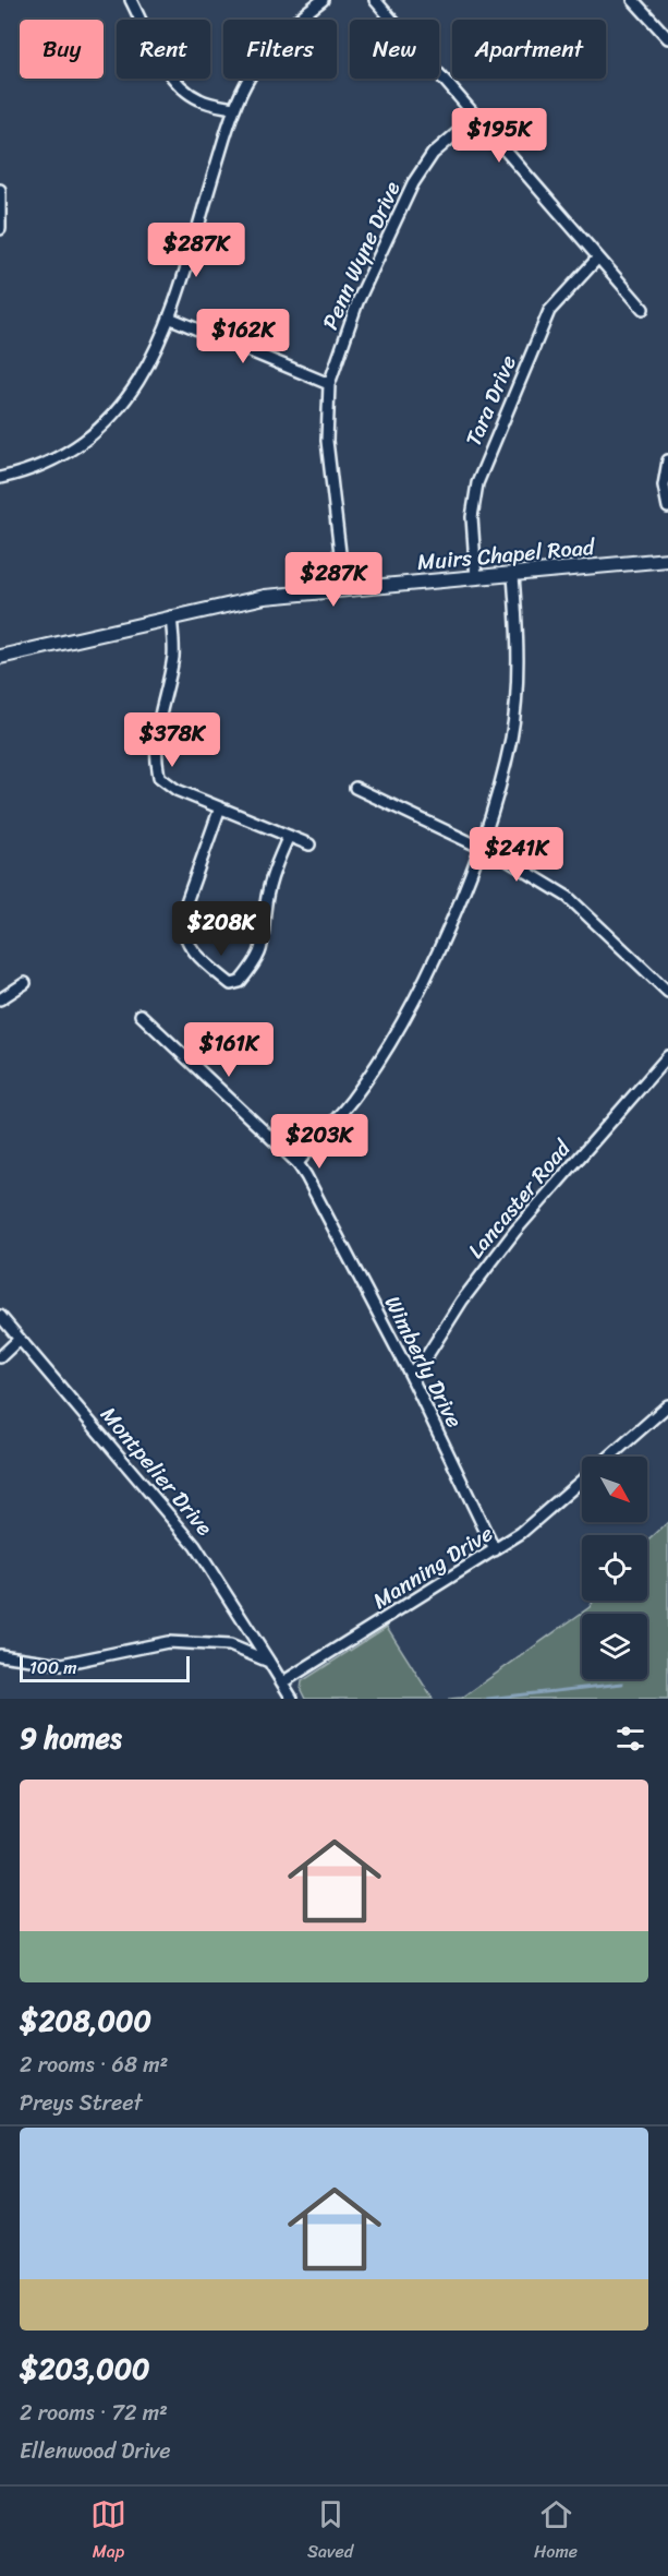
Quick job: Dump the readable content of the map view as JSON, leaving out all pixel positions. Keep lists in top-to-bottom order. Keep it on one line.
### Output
{"streets":{"main road":["Muirs Chapel Road"],"street":["Penn Wyne Drive","Tara Drive","Lancaster Road","Wimberly Drive","Montpelier Drive","Manning Drive"]},"crossings":[["Penn Wyne Drive","Muirs Chapel Road"],["Tara Drive","Muirs Chapel Road"],["Lancaster Road","Wimberly Drive"],["Wimberly Drive","Manning Drive"],["Montpelier Drive","Manning Drive"]],"scale_bar":"100 m","north":"bottom right","page":{"chip":["Buy","Rent","Filters","New","Apartment"],"price":["$195K","$287K","$162K","$287K","$378K","$241K","$208K","$161K","$203K"],"scale":"100 m","heading":"9 homes","list":[{"name":"$208,000","note":"2 rooms · 68 m² · Preys Street"},{"name":"$203,000","note":"2 rooms · 72 m² · Ellenwood Drive"}],"tabs":["Map","Saved","Home"]}}
